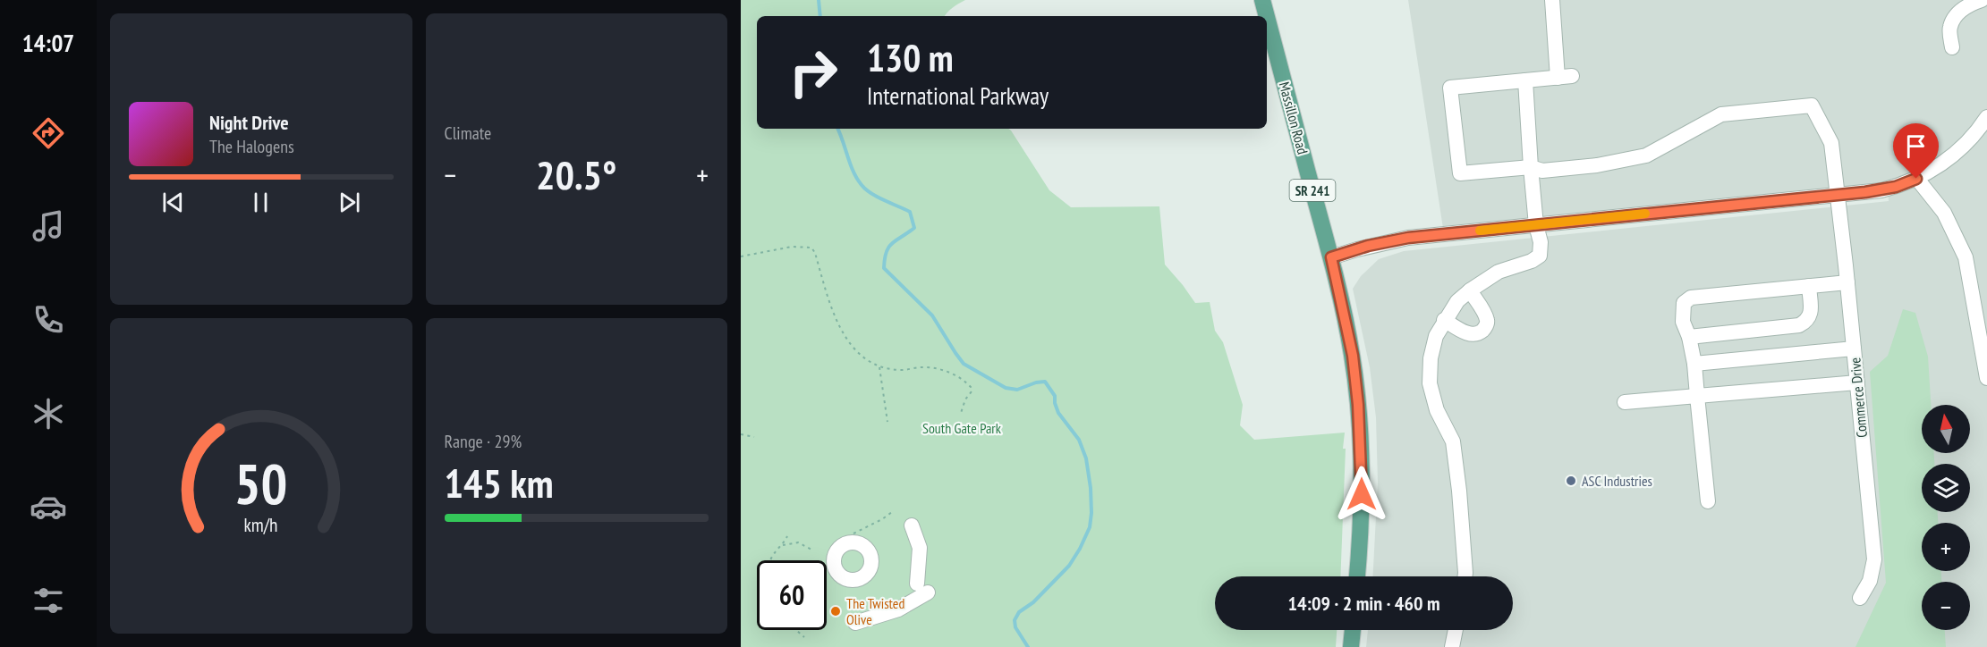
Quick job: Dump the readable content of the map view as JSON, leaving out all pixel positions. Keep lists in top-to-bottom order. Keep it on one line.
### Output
{"streets":{"main road":["Massillon Road","SR 241"],"street":["Commerce Drive"]},"parks":["South Gate Park"],"places":["ASC Industries","The Twisted Olive"],"north":"top","page":{"tabs":"14:07","tile":["Climate",["Range · 29%","145 km"]],"turn":["130 m","International Parkway"],"song":["Night Drive","The Halogens"],"heat":["−","20.5°","+"],"map_buttons":["+","−"],"limit":"60","trip":"14:09 · 2 min · 460 m","gauge":["50","km/h"]}}
